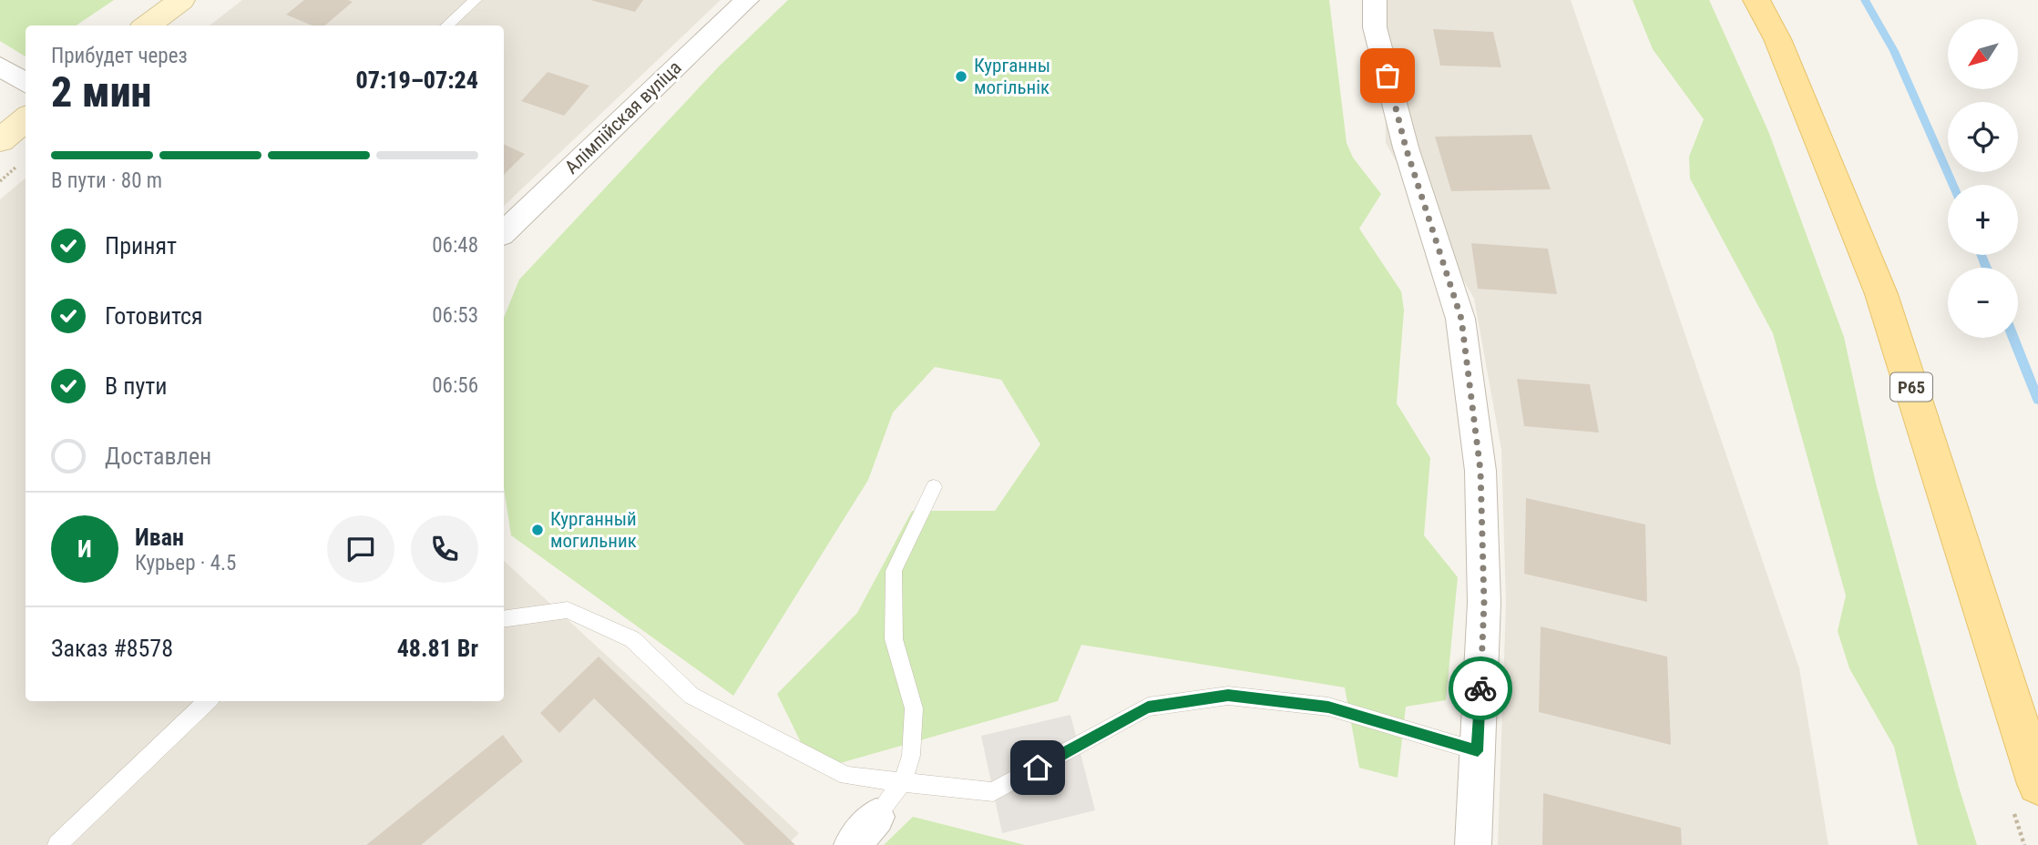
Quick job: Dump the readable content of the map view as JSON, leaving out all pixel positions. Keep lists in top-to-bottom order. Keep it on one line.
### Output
{"streets":{"main road":["Р65"],"street":["Алімпійская вуліца"]},"places":["Курганны могільнік","Курганный могильник"],"north":"bottom left","page":{"map_buttons":["+","−"],"heading":["2 мин","Прибудет через","07:19–07:24"],"panel":["Иван","Курьер · 4.5","Заказ #8578","48.81 Br"],"bar":"В пути · 80 m","list":[["Принят","06:48"],["Готовится","06:53"],["В пути","06:56"],"Доставлен"],"round":"И"}}
